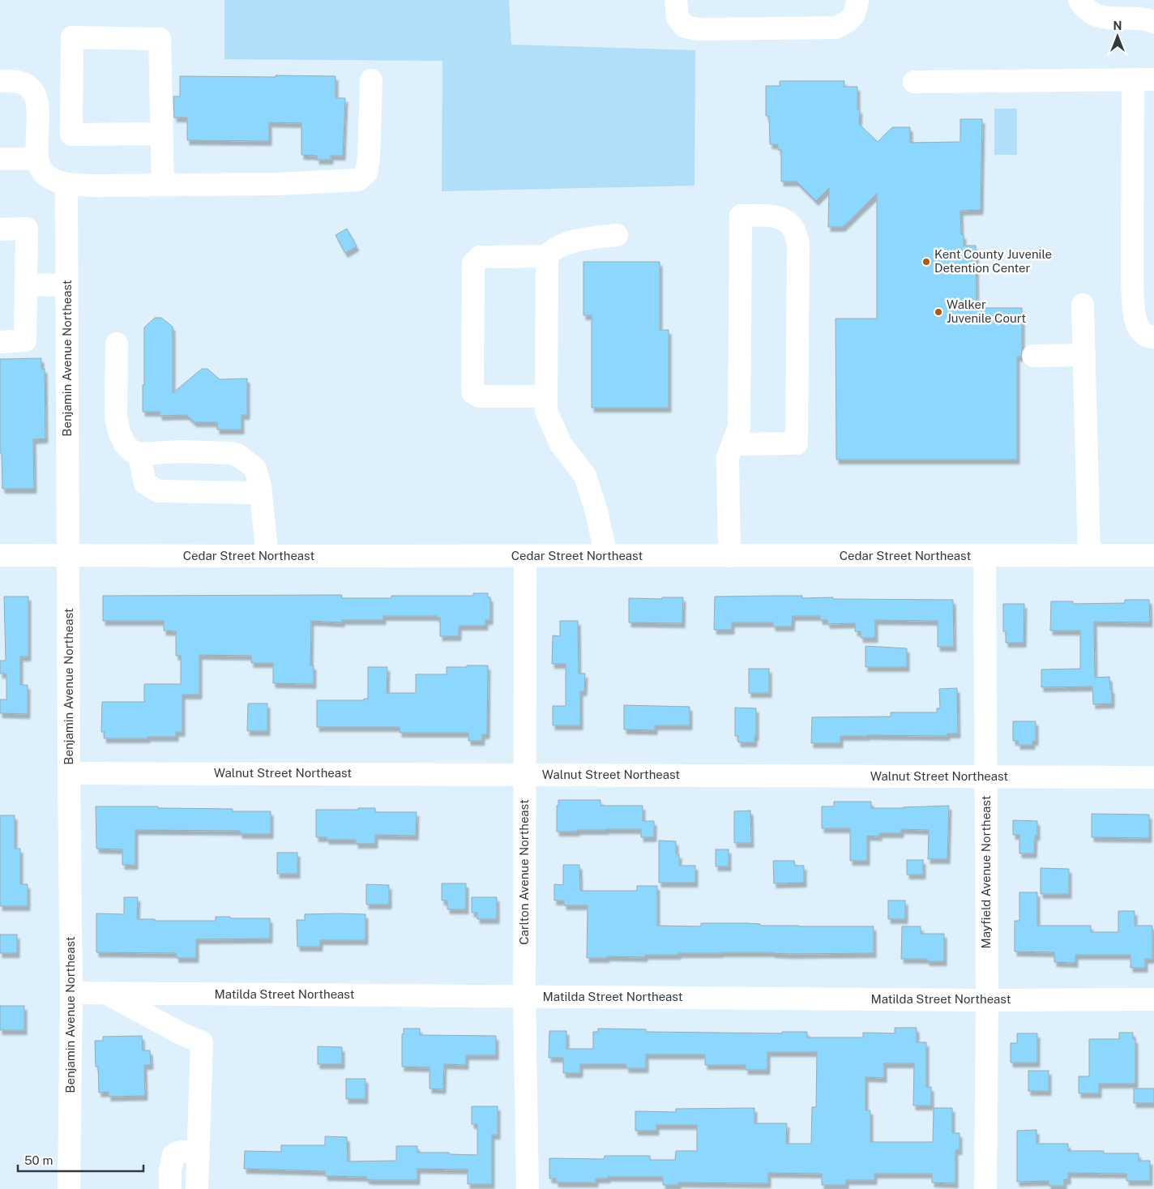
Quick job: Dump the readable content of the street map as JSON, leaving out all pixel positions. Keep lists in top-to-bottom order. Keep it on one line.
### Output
{"streets":{"street":["Benjamin Avenue Northeast","Cedar Street Northeast","Walnut Street Northeast","Carlton Avenue Northeast","Mayfield Avenue Northeast","Matilda Street Northeast"]},"crossings":[["Benjamin Avenue Northeast","Cedar Street Northeast"],["Benjamin Avenue Northeast","Walnut Street Northeast"],["Benjamin Avenue Northeast","Matilda Street Northeast"],["Cedar Street Northeast","Carlton Avenue Northeast"],["Cedar Street Northeast","Mayfield Avenue Northeast"],["Walnut Street Northeast","Carlton Avenue Northeast"],["Walnut Street Northeast","Mayfield Avenue Northeast"],["Carlton Avenue Northeast","Matilda Street Northeast"],["Mayfield Avenue Northeast","Matilda Street Northeast"]],"places":["Kent County Juvenile Detention Center","Walker Juvenile Court"],"scale_bar":"50 m","north":"top"}
